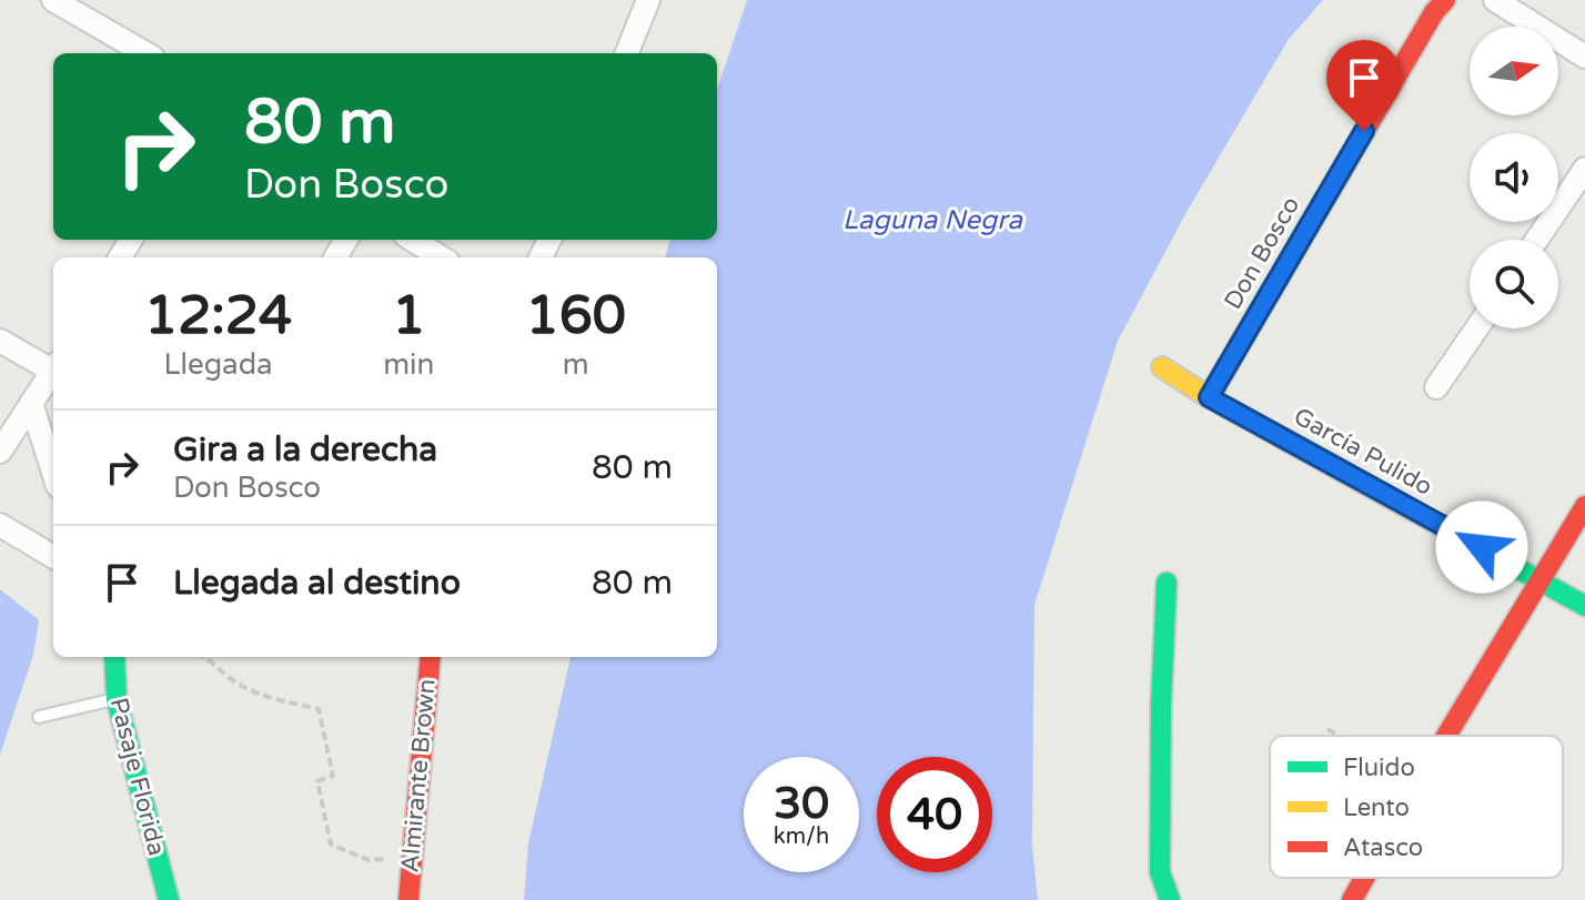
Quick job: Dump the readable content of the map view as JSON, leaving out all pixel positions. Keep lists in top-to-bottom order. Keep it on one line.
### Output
{"streets":{"street":["Don Bosco","García Pulido","Almirante Brown","Pasaje Florida"]},"crossings":[["Don Bosco","García Pulido"]],"water":["Laguna Negra"],"legend":["Fluido","Lento","Atasco"],"north":"right","page":{"turn":["80 m","Don Bosco"],"eta":["12:24","Llegada","1","min","160","m"],"list":[{"name":"Gira a la derecha","note":"Don Bosco","value":"80 m"},{"name":"Llegada al destino","value":"80 m"}],"speed":"30 km/h","limit":"40"}}
